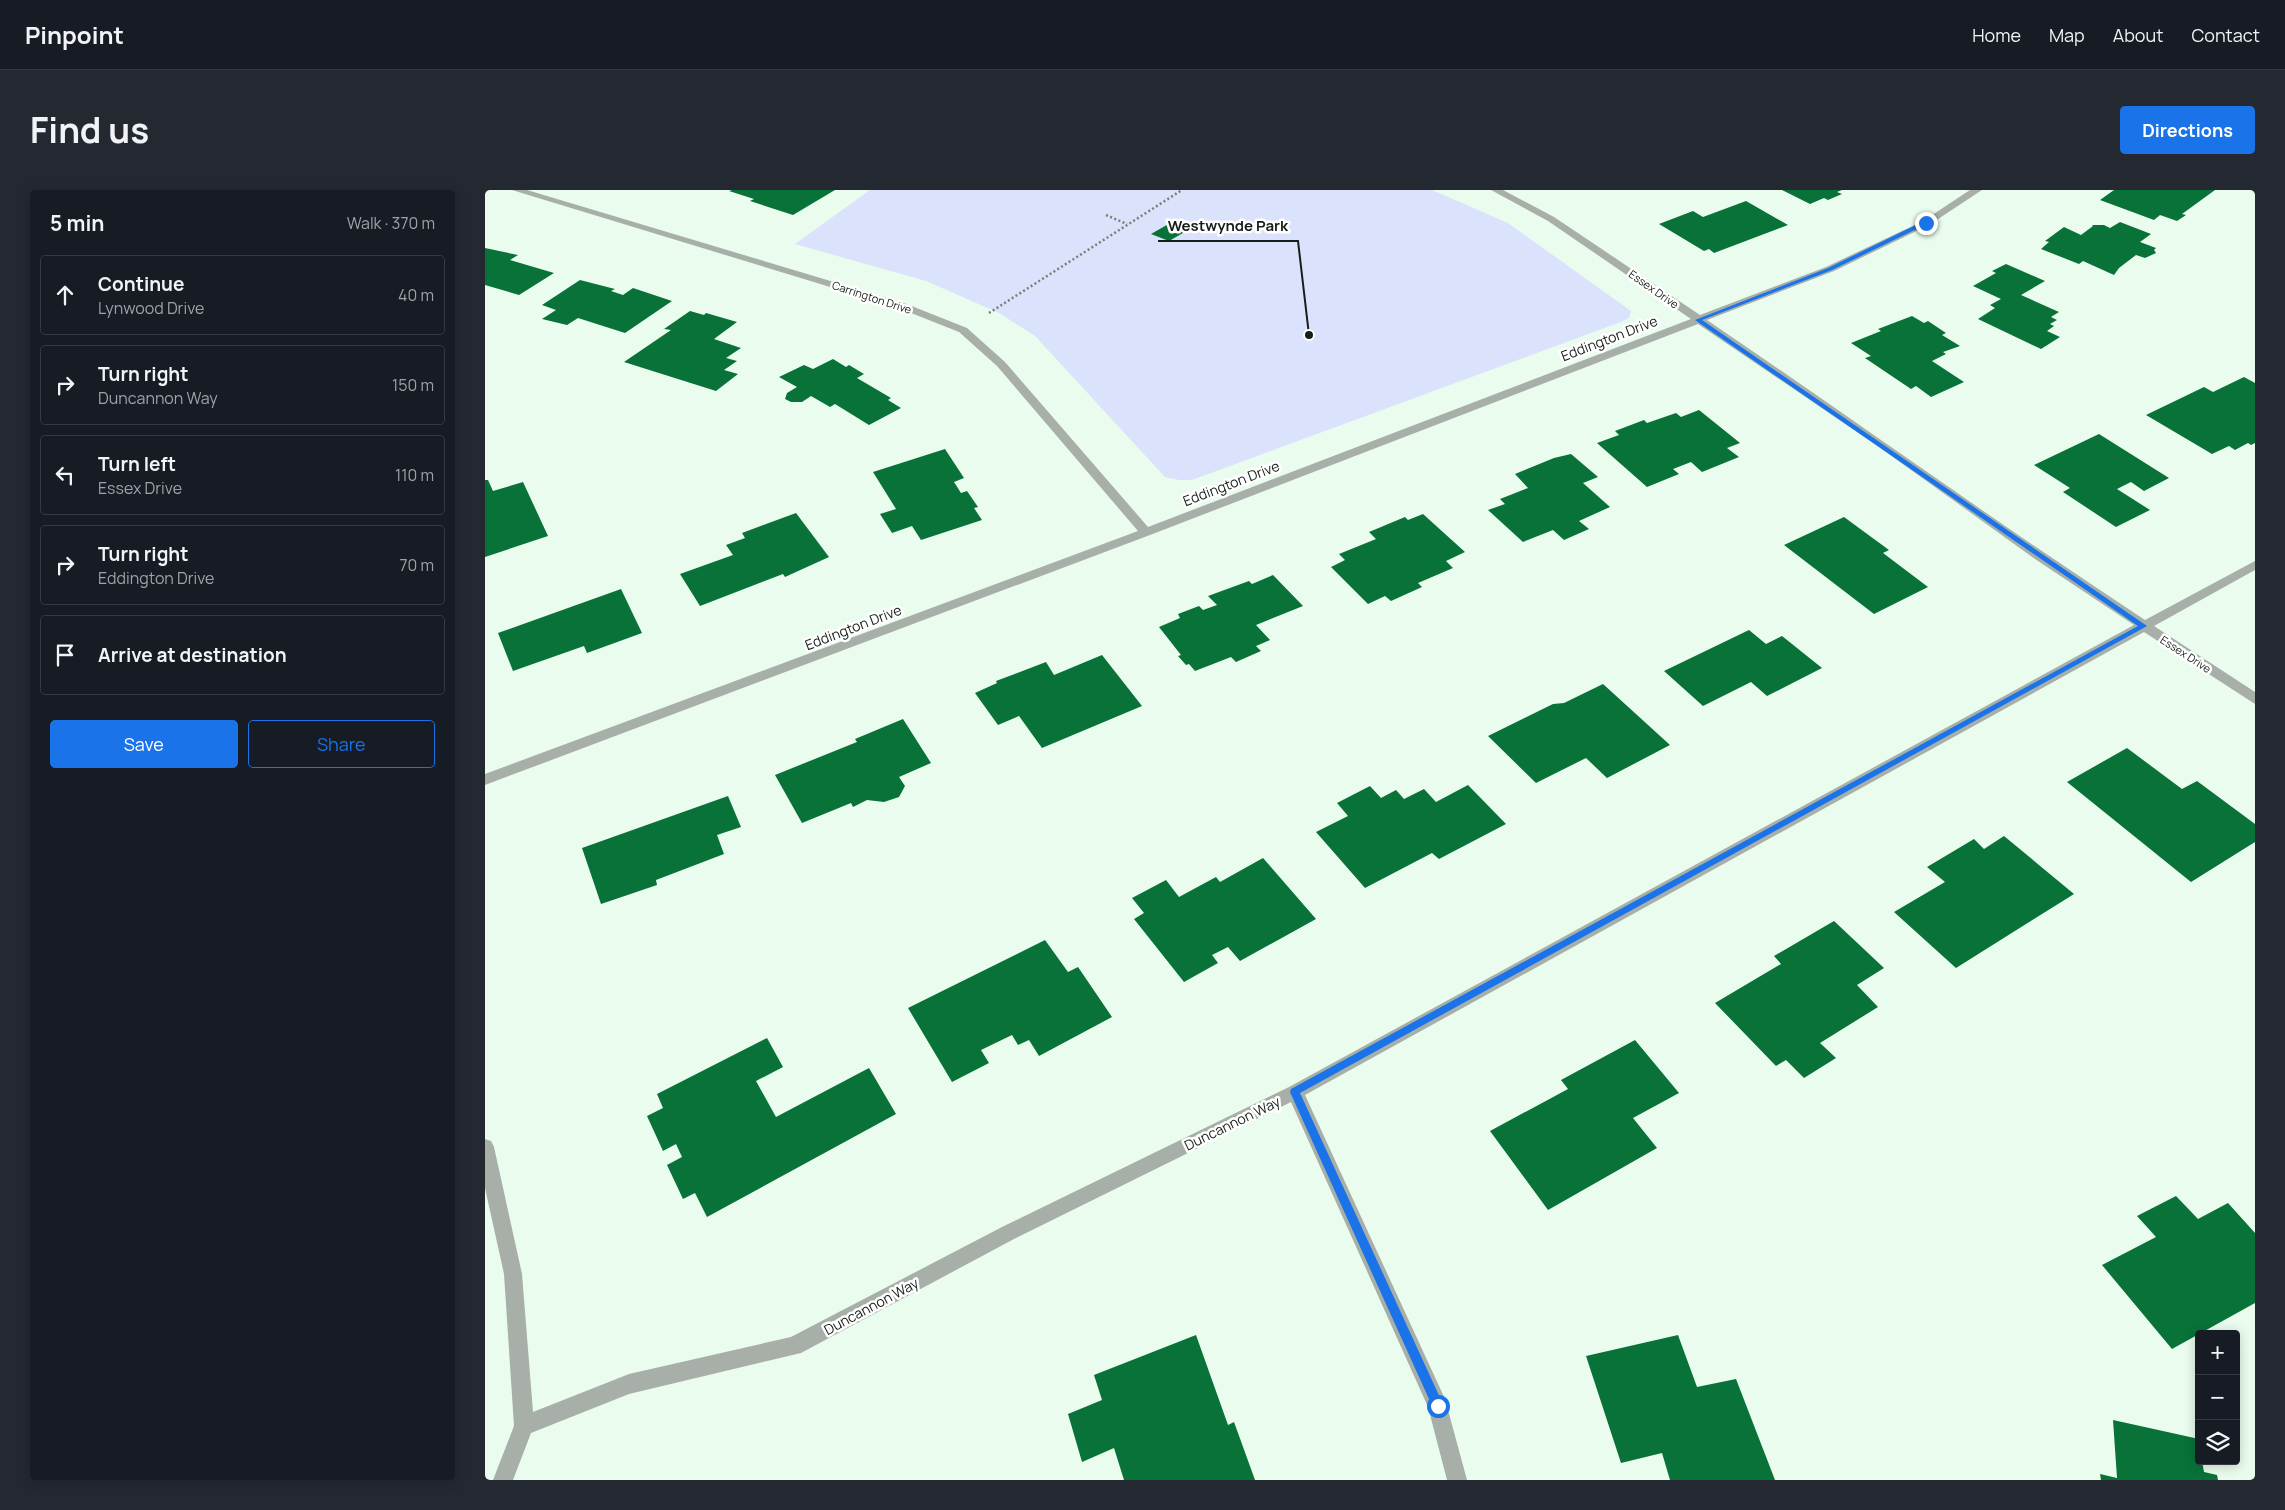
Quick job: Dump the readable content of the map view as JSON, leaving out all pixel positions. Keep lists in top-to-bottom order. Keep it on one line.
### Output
{"streets":{"street":["Essex Drive","Carrington Drive","Eddington Drive","Duncannon Way"]},"crossings":[["Essex Drive","Eddington Drive"],["Essex Drive","Duncannon Way"],["Carrington Drive","Eddington Drive"]],"places":["Westwynde Park"],"page":{"header":"Pinpoint","nav":["Home","Map","About","Contact"],"title":"Find us","buttons":["Directions",["Save","Share"]],"heading":["5 min","Walk · 370 m"],"list":[["Continue","Lynwood Drive","40 m"],["Turn right","Duncannon Way","150 m"],["Turn left","Essex Drive","110 m"],["Turn right","Eddington Drive","70 m"],"Arrive at destination"],"map_buttons":["+","−"]}}
